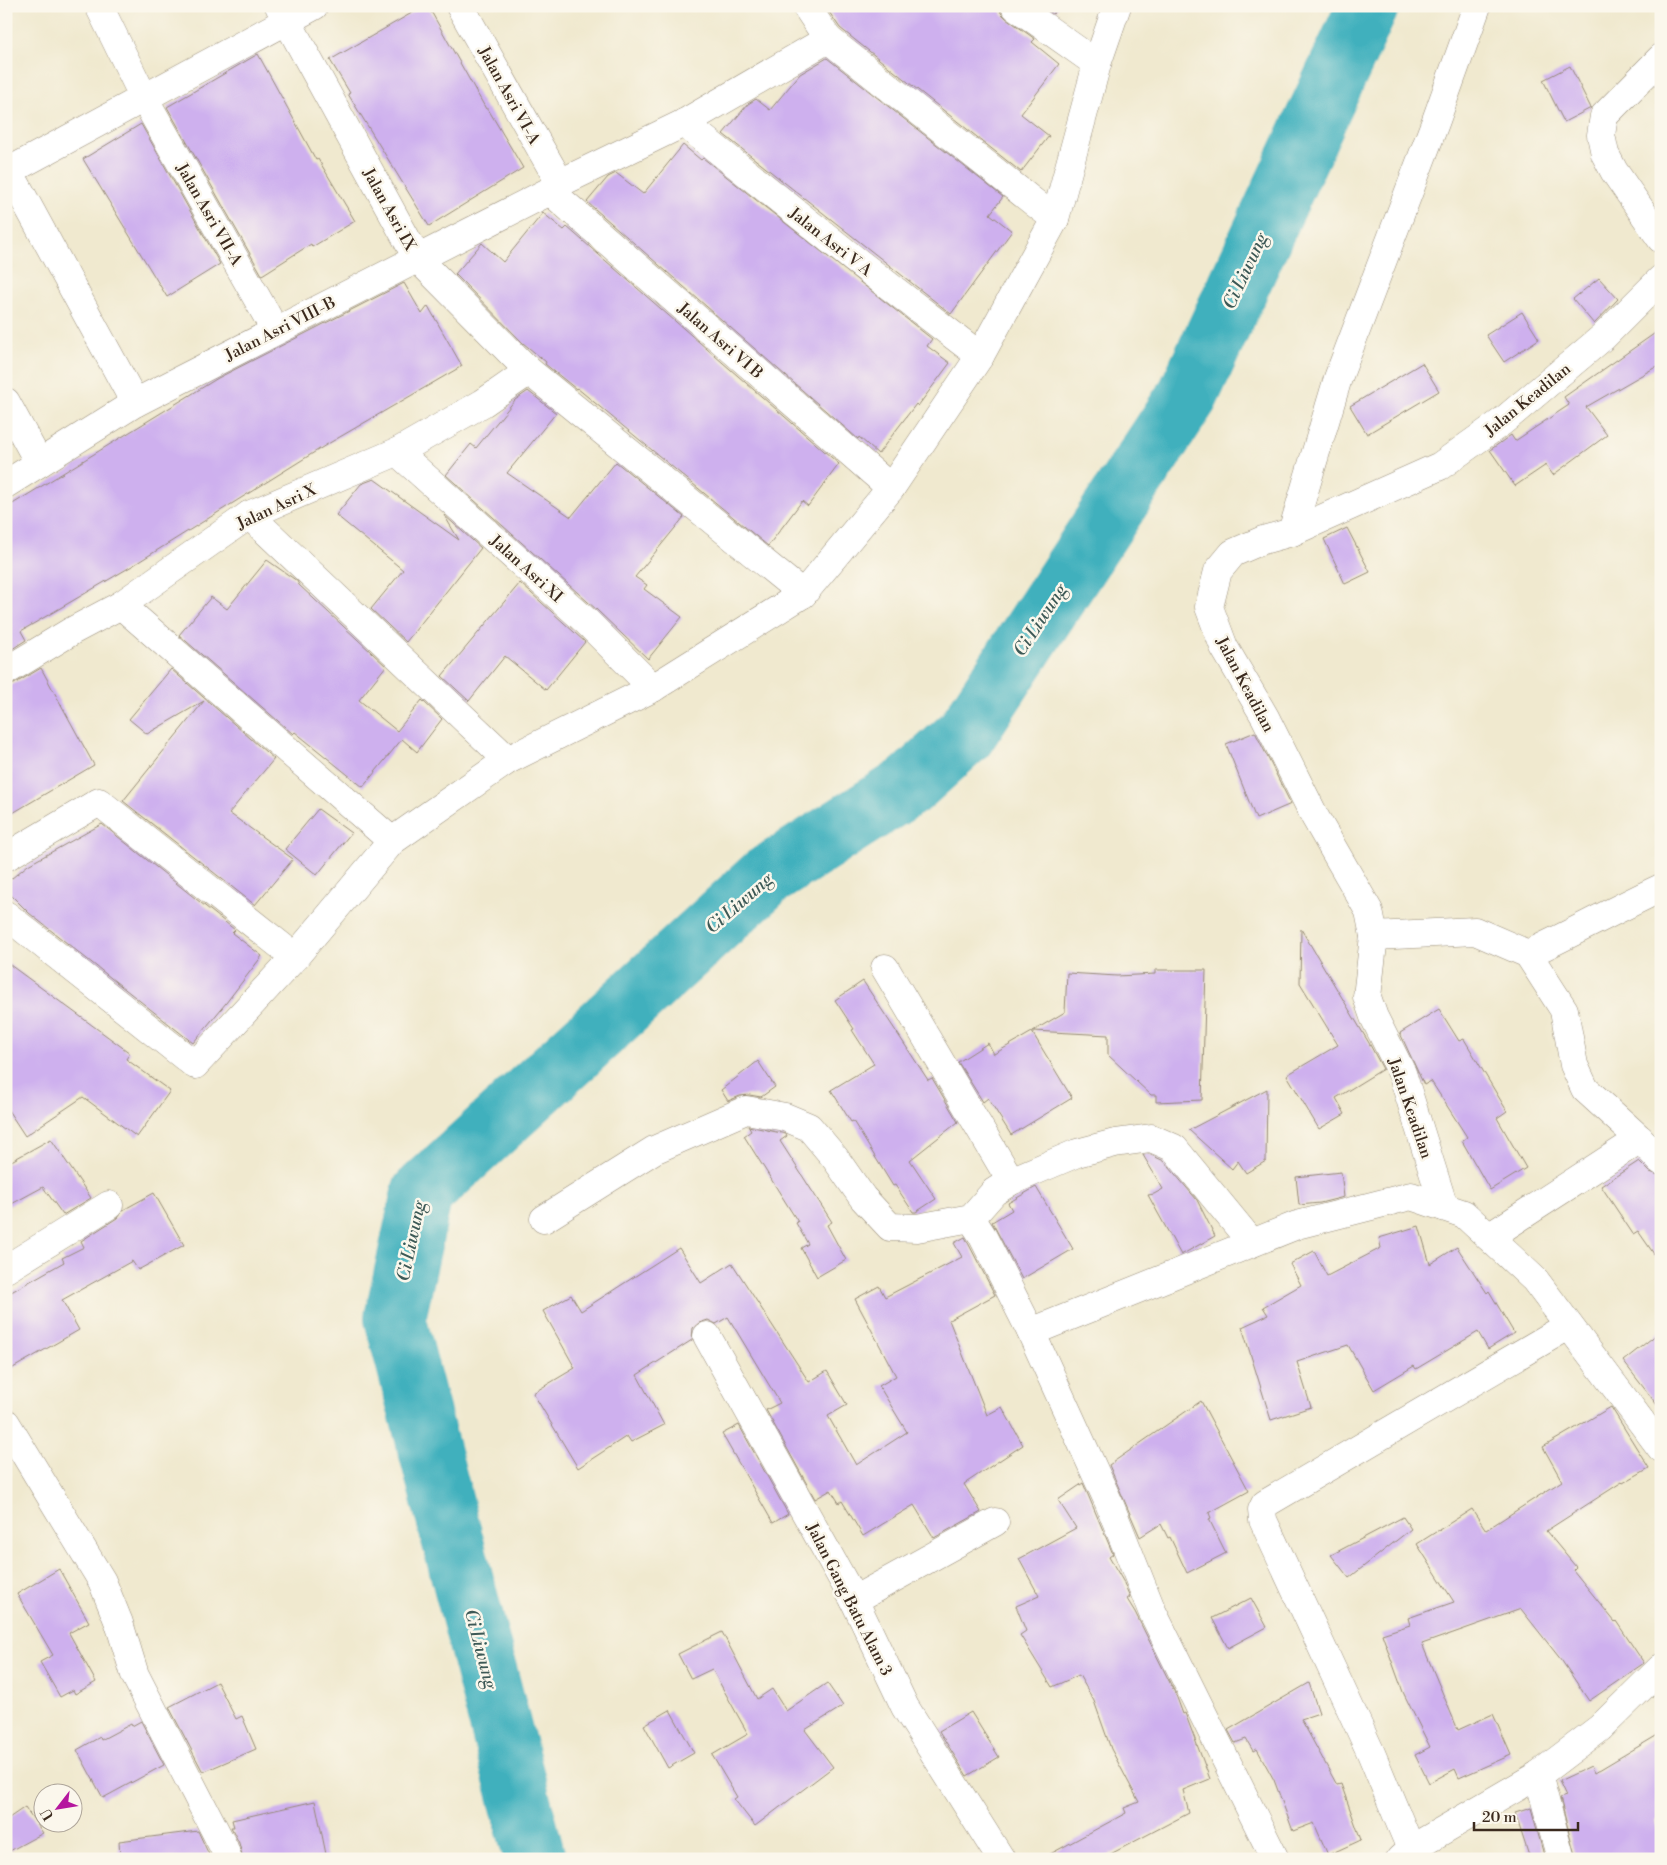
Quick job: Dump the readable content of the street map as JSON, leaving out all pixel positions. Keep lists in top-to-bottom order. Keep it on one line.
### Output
{"streets":{"street":["Jalan Asri VI-A","Jalan Asri IX","Jalan Asri VII-A","Jalan Asri V A","Jalan Asri VIII-B","Jalan Asri VI B","Jalan Keadilan","Jalan Asri X","Jalan Asri XI","Jalan Gang Batu Alam 3"]},"crossings":[["Jalan Asri VI-A","Jalan Asri VIII-B"],["Jalan Asri VI-A","Jalan Asri VI B"],["Jalan Asri IX","Jalan Asri VIII-B"],["Jalan Asri IX","Jalan Asri X"],["Jalan Asri VII-A","Jalan Asri VIII-B"],["Jalan Asri V A","Jalan Asri VIII-B"],["Jalan Asri VIII-B","Jalan Asri VI B"],["Jalan Asri X","Jalan Asri XI"]],"water":["Ci Liwung"],"scale_bar":"20 m","north":"bottom left"}
